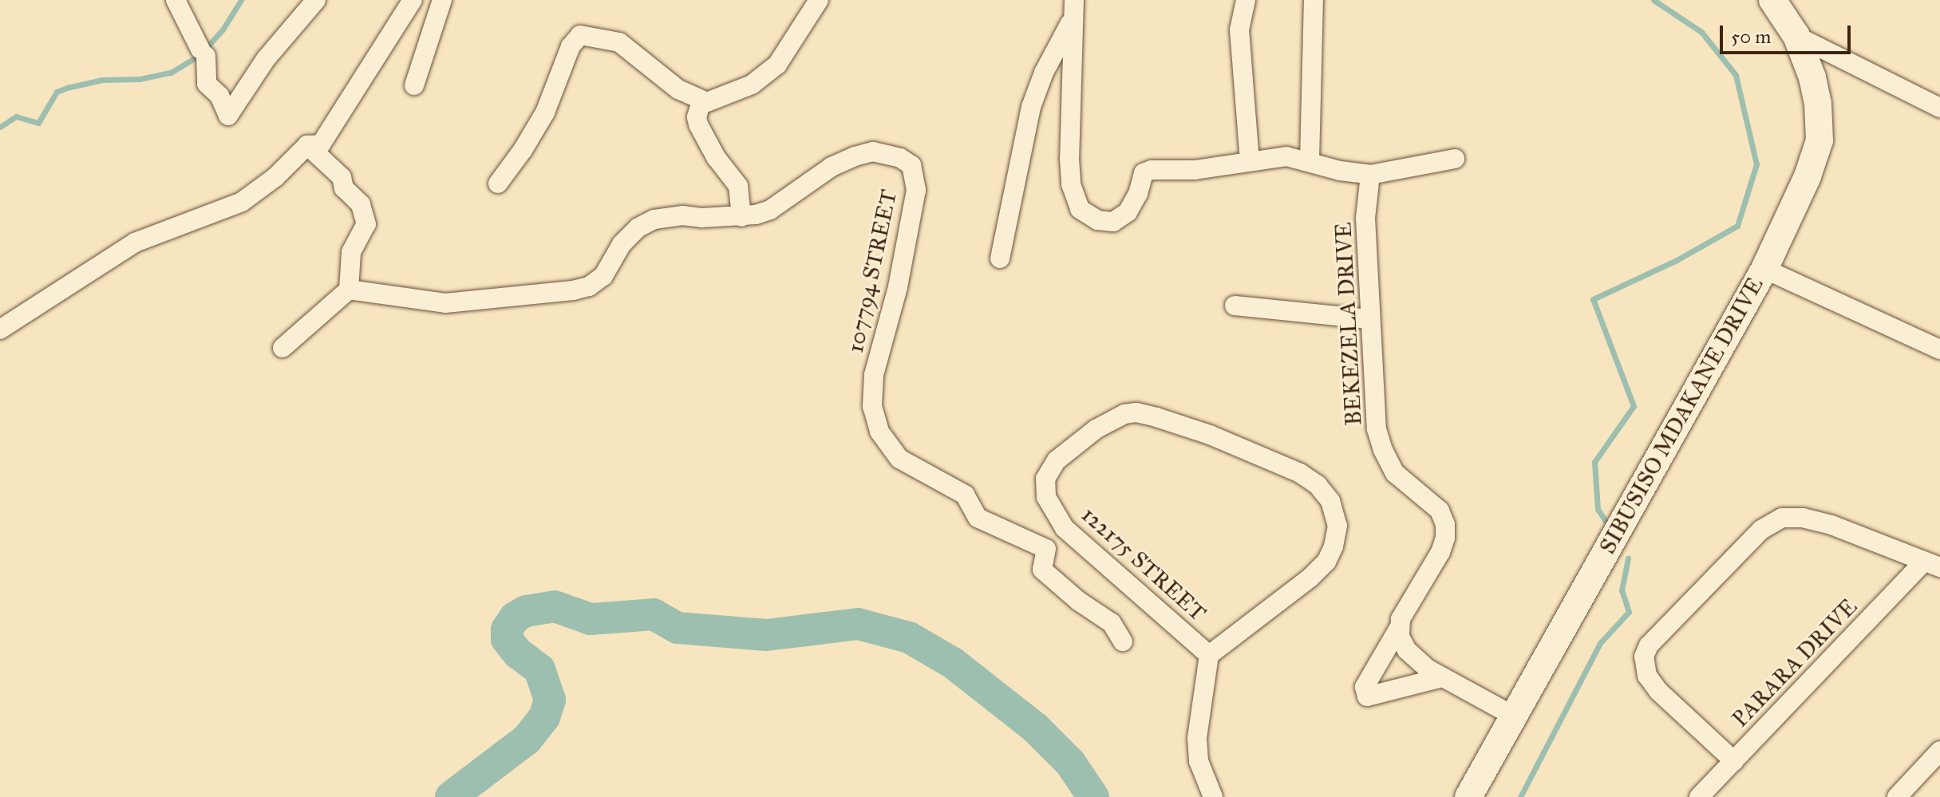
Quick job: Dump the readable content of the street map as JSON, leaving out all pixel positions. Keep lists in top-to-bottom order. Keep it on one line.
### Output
{"streets":{"street":["107794 STREET","BEKEZELA DRIVE","SIBUSISO MDAKANE DRIVE","122175 STREET","PARARA DRIVE"]},"scale_bar":"50 m"}
